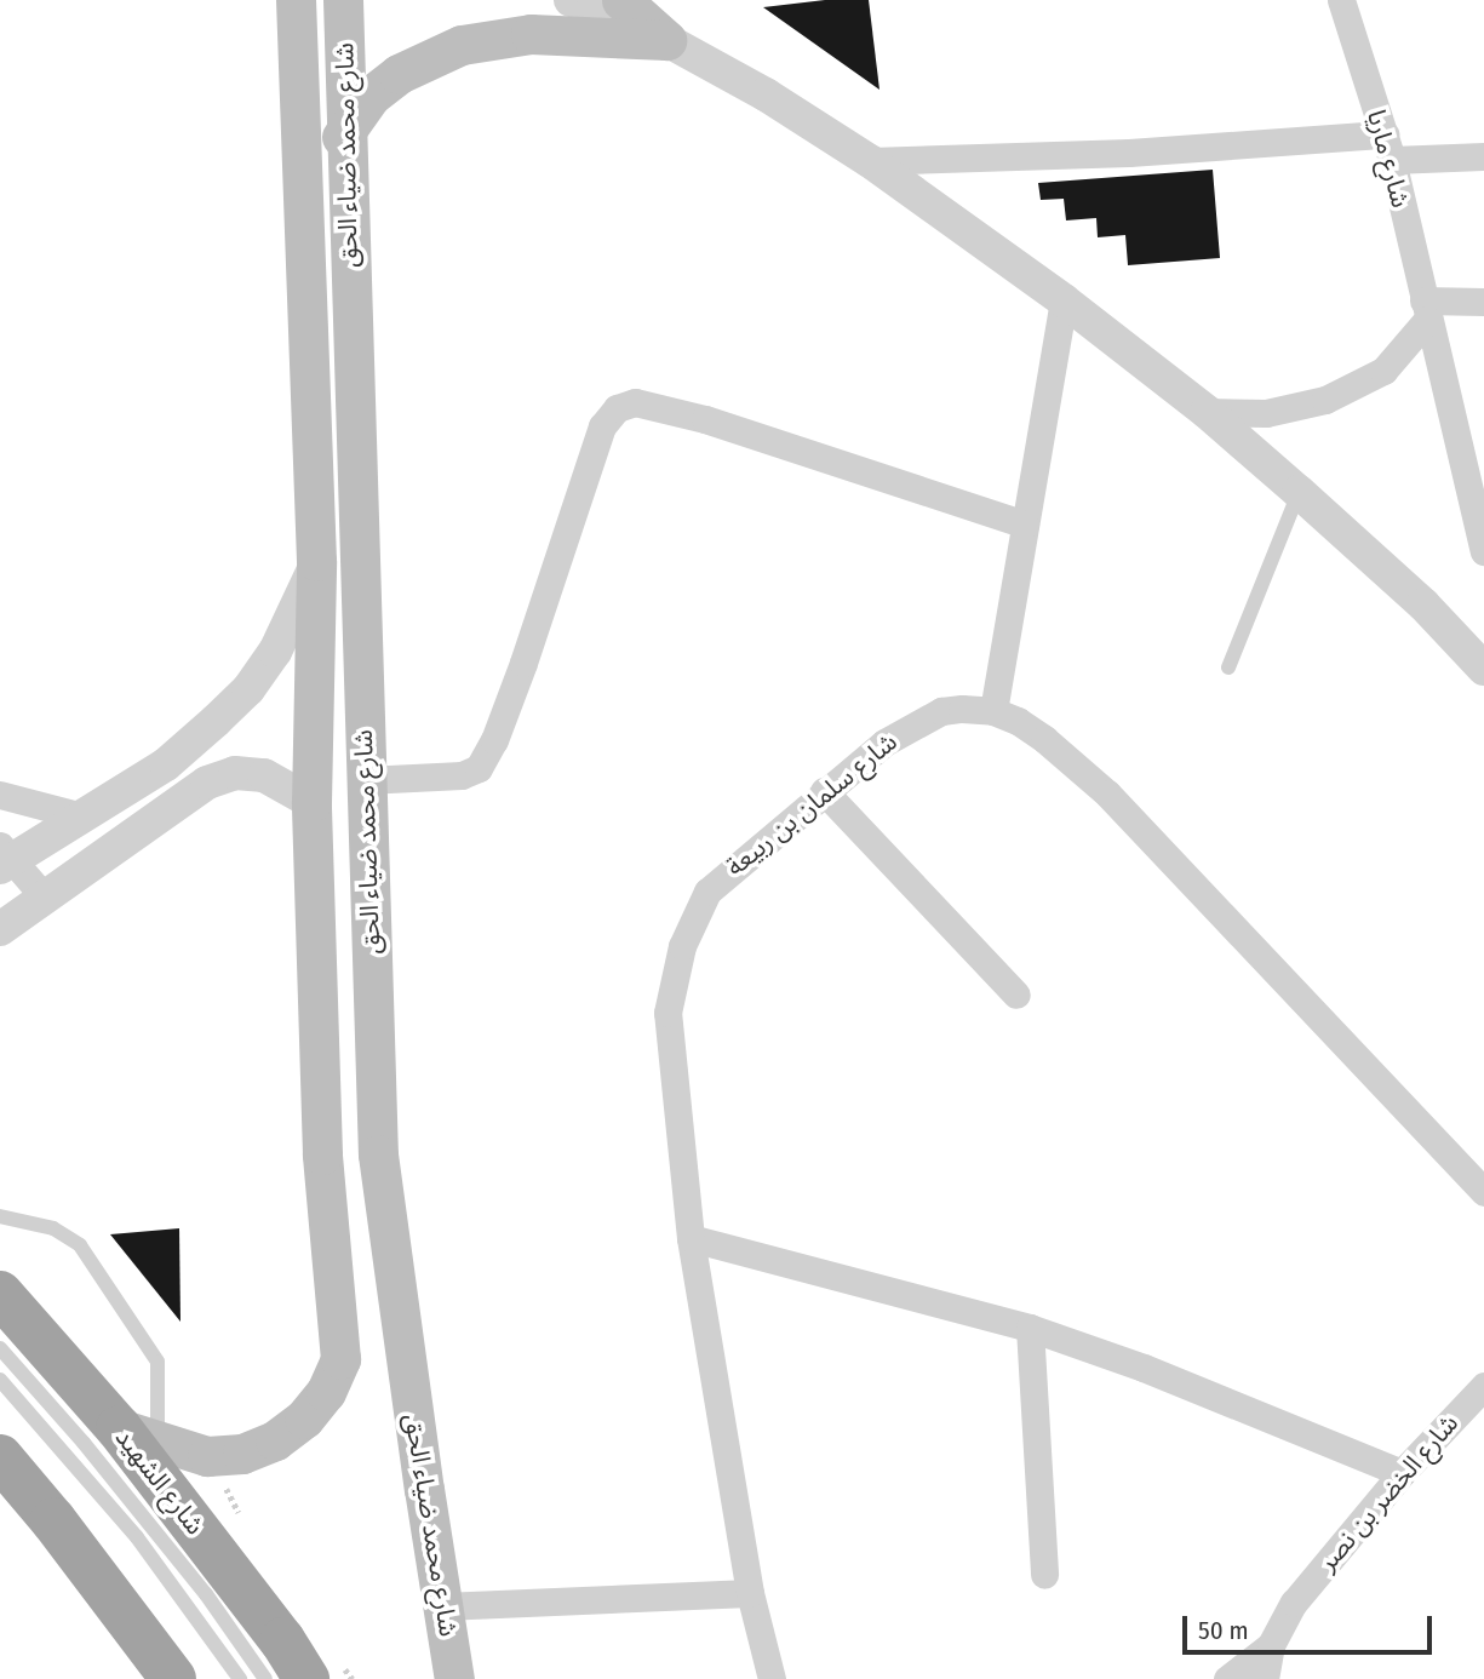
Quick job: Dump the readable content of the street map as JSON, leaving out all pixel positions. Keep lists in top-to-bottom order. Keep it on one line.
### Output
{"streets":{"highway":["شارع الشهيد"],"main road":["شارع محمد ضياء الحق"],"street":["شارع ماريا","شارع سلمان بن ربيعة","شارع الخضر بن نصر"]},"crossings":[["شارع محمد ضياء الحق","شارع الشهيد"]],"scale_bar":"50 m"}
